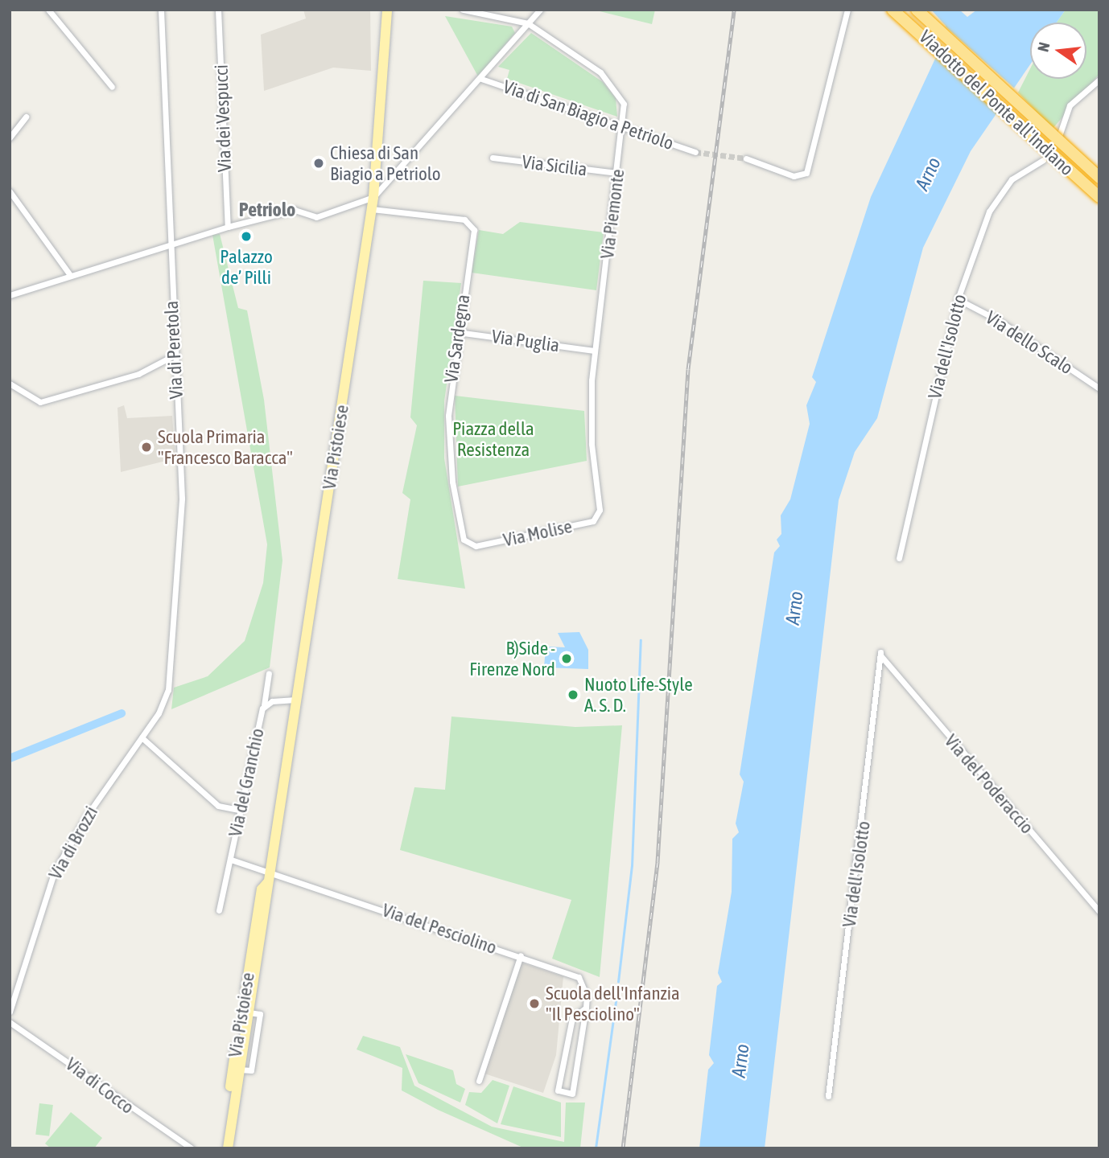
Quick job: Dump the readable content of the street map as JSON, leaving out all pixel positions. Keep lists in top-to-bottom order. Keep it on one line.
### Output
{"streets":{"highway":["Viadotto del Ponte all'Indiano"],"main road":["Via Pistoiese"],"street":["Via di San Biagio a Petriolo","Via dei Vespucci","Via Sicilia","Via Piemonte","Via Sardegna","Via Puglia","Via dello Scalo","Via dell'Isolotto","Via di Peretola","Via Molise","Via del Granchio","Via del Poderaccio","Via di Brozzi","Via del Pesciolino","Via di Cocco"]},"crossings":[["Via di San Biagio a Petriolo","Via dei Vespucci"],["Via di San Biagio a Petriolo","Via Piemonte"],["Via di San Biagio a Petriolo","Via di Peretola"],["Via di San Biagio a Petriolo","Via Pistoiese"],["Via Sicilia","Via Piemonte"],["Via Piemonte","Via Puglia"],["Via Piemonte","Via Molise"],["Via Sardegna","Via Puglia"],["Via Sardegna","Via Pistoiese"],["Via Sardegna","Via Molise"],["Via dello Scalo","Via dell'Isolotto"],["Via dell'Isolotto","Via del Poderaccio"],["Via di Peretola","Via di Brozzi"],["Via Pistoiese","Via del Granchio"],["Via Pistoiese","Via del Pesciolino"],["Via del Granchio","Via del Pesciolino"]],"districts":["Petriolo"],"water":["Arno"],"parks":["Piazza della Resistenza"],"places":["Chiesa di San Biagio a Petriolo","Palazzo de’ Pilli","Scuola Primaria \"Francesco Baracca\"","B)Side - Firenze Nord","Nuoto Life-Style A. S. D.","Scuola dell'Infanzia \"Il Pesciolino\""],"north":"left"}
